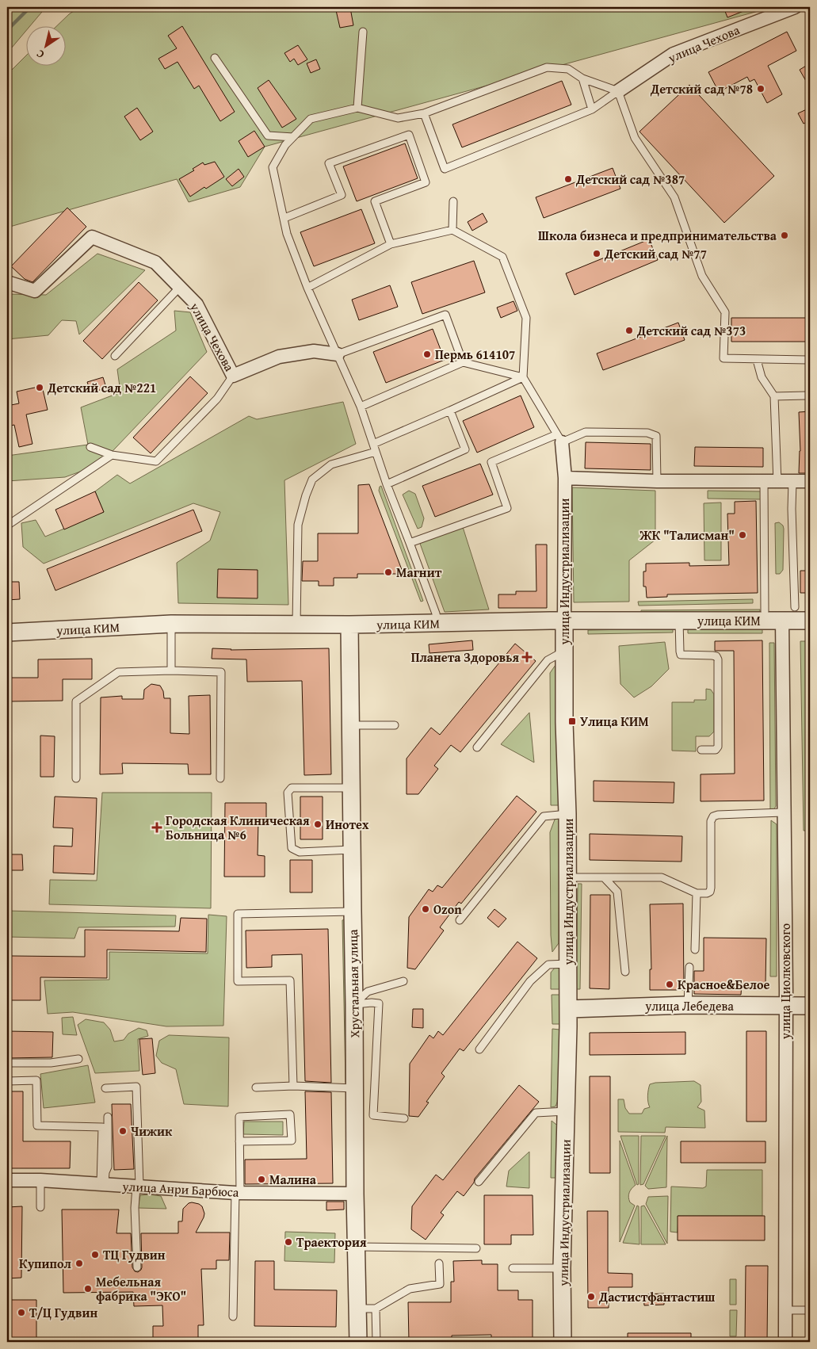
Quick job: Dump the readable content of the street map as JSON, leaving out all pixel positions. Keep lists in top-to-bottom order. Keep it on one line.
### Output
{"streets":{"street":["улица Чехова","улица Индустриализации","улица КИМ","улица Циолковского","Хрустальная улица","улица Лебедева","улица Анри Барбюса"]},"crossings":[["улица Индустриализации","улица КИМ"],["улица Индустриализации","улица Лебедева"],["улица КИМ","улица Циолковского"],["улица КИМ","Хрустальная улица"],["улица Циолковского","улица Лебедева"],["Хрустальная улица","улица Анри Барбюса"]],"places":{"other":["Детский сад №78","Детский сад №387","Школа бизнеса и предпринимательства","Детский сад №77","Детский сад №373","Пермь 614107","Детский сад №221","ЖК \"Талисман\"","Магнит","Инотех","Ozon","Красное&Белое","Чижик","Малина","Траектория","ТЦ Гудвин","Купипол","Мебельная фабрика \"ЭКО\"","Дастистфантастиш","Т/Ц Гудвин"],"health":["Планета Здоровья","Городская Клиническая Больница №6"],"transit":["Улица КИМ"]},"north":"bottom left"}
